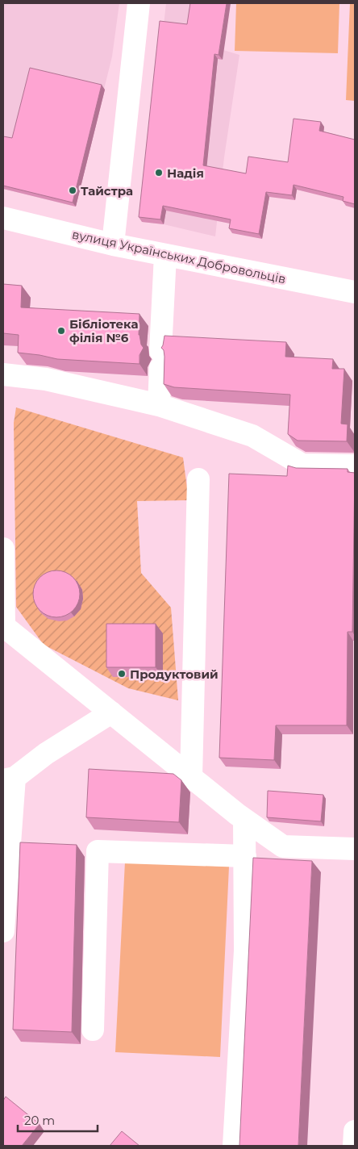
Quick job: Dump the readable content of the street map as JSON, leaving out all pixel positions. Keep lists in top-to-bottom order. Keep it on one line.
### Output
{"streets":{"street":["вулиця Українських Добровольців"]},"places":["Надія","Тайстра","Бібліотека філія №6","Продуктовий"],"scale_bar":"20 m"}
